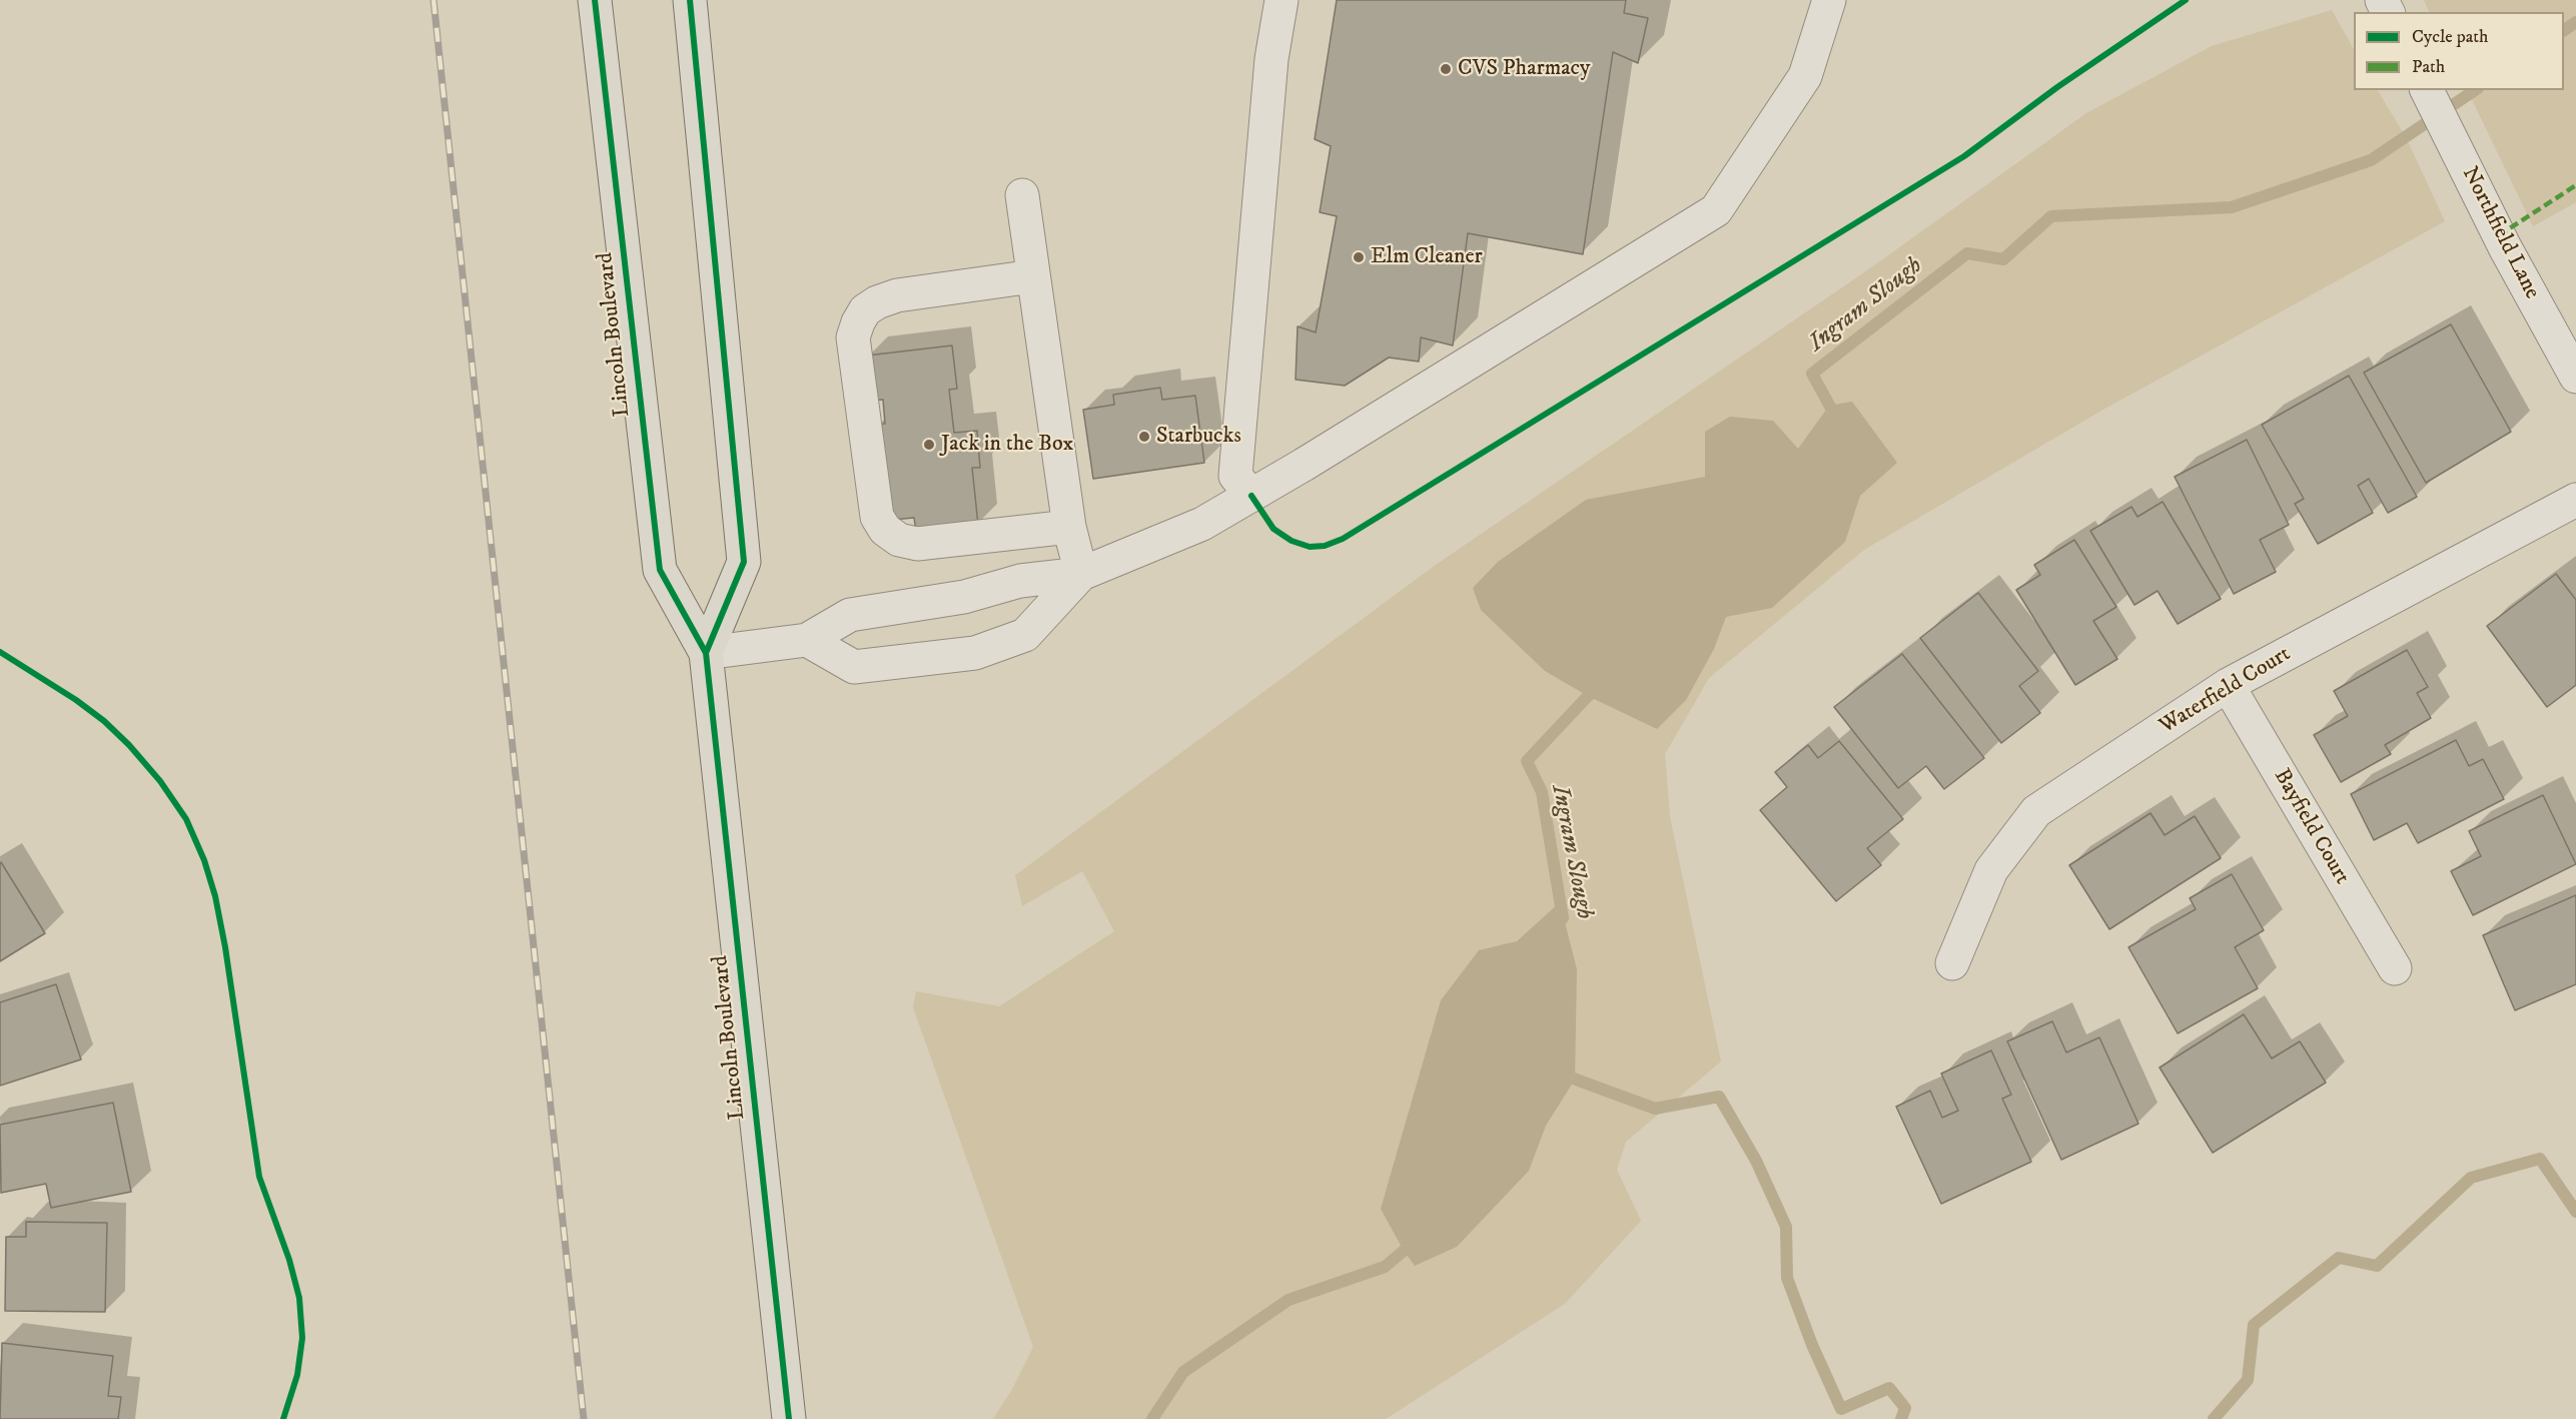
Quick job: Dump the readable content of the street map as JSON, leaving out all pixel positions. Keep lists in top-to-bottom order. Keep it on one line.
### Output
{"streets":{"main road":["Lincoln Boulevard"],"street":["Northfield Lane","Waterfield Court","Bayfield Court"]},"crossings":[["Waterfield Court","Bayfield Court"]],"water":["Ingram Slough"],"places":["CVS Pharmacy","Elm Cleaner","Starbucks","Jack in the Box"],"legend":["Cycle path","Path"]}
